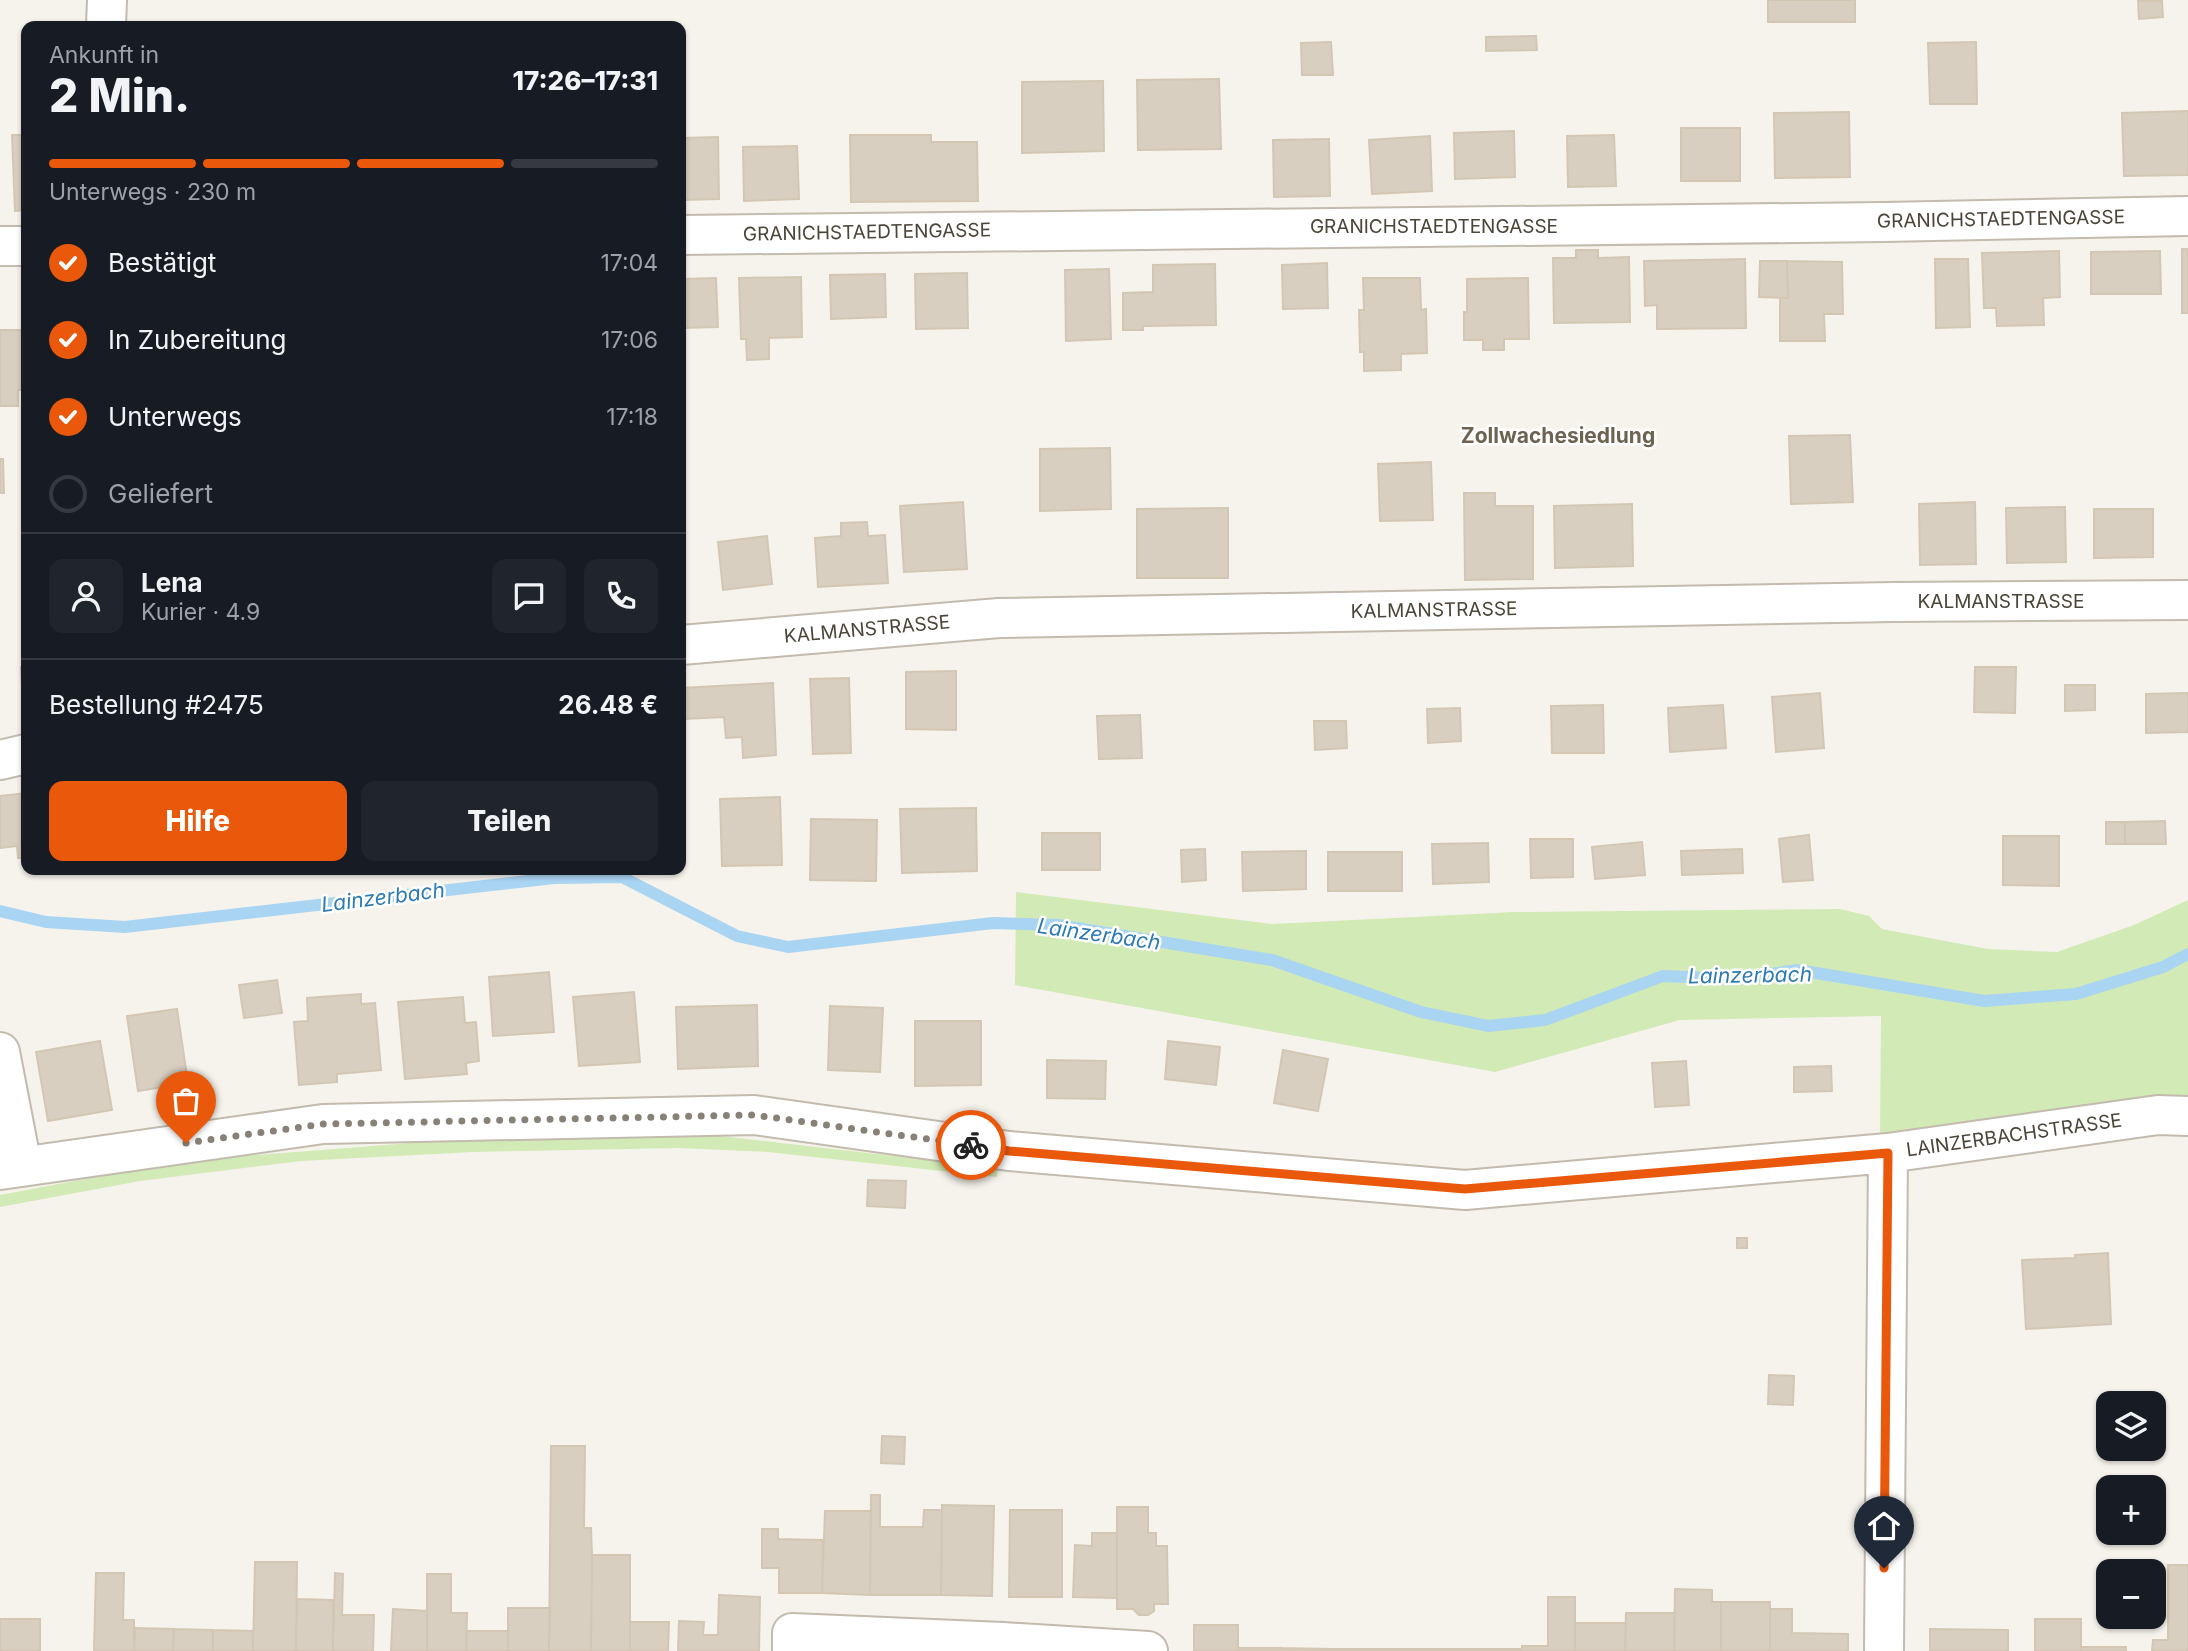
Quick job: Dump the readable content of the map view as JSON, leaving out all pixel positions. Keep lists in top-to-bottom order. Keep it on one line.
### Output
{"streets":{"street":["GRANICHSTAEDTENGASSE","KALMANSTRASSE","LAINZERBACHSTRASSE"]},"districts":["Zollwachesiedlung"],"water":["Lainzerbach"],"page":{"heading":["2 Min.","Ankunft in","17:26–17:31"],"panel":["Lena","Kurier · 4.9","Bestellung #2475","26.48 €"],"bar":"Unterwegs · 230 m","list":[["Bestätigt","17:04"],["In Zubereitung","17:06"],["Unterwegs","17:18"],"Geliefert"],"buttons":["Hilfe","Teilen"],"map_buttons":["+","−"]}}
